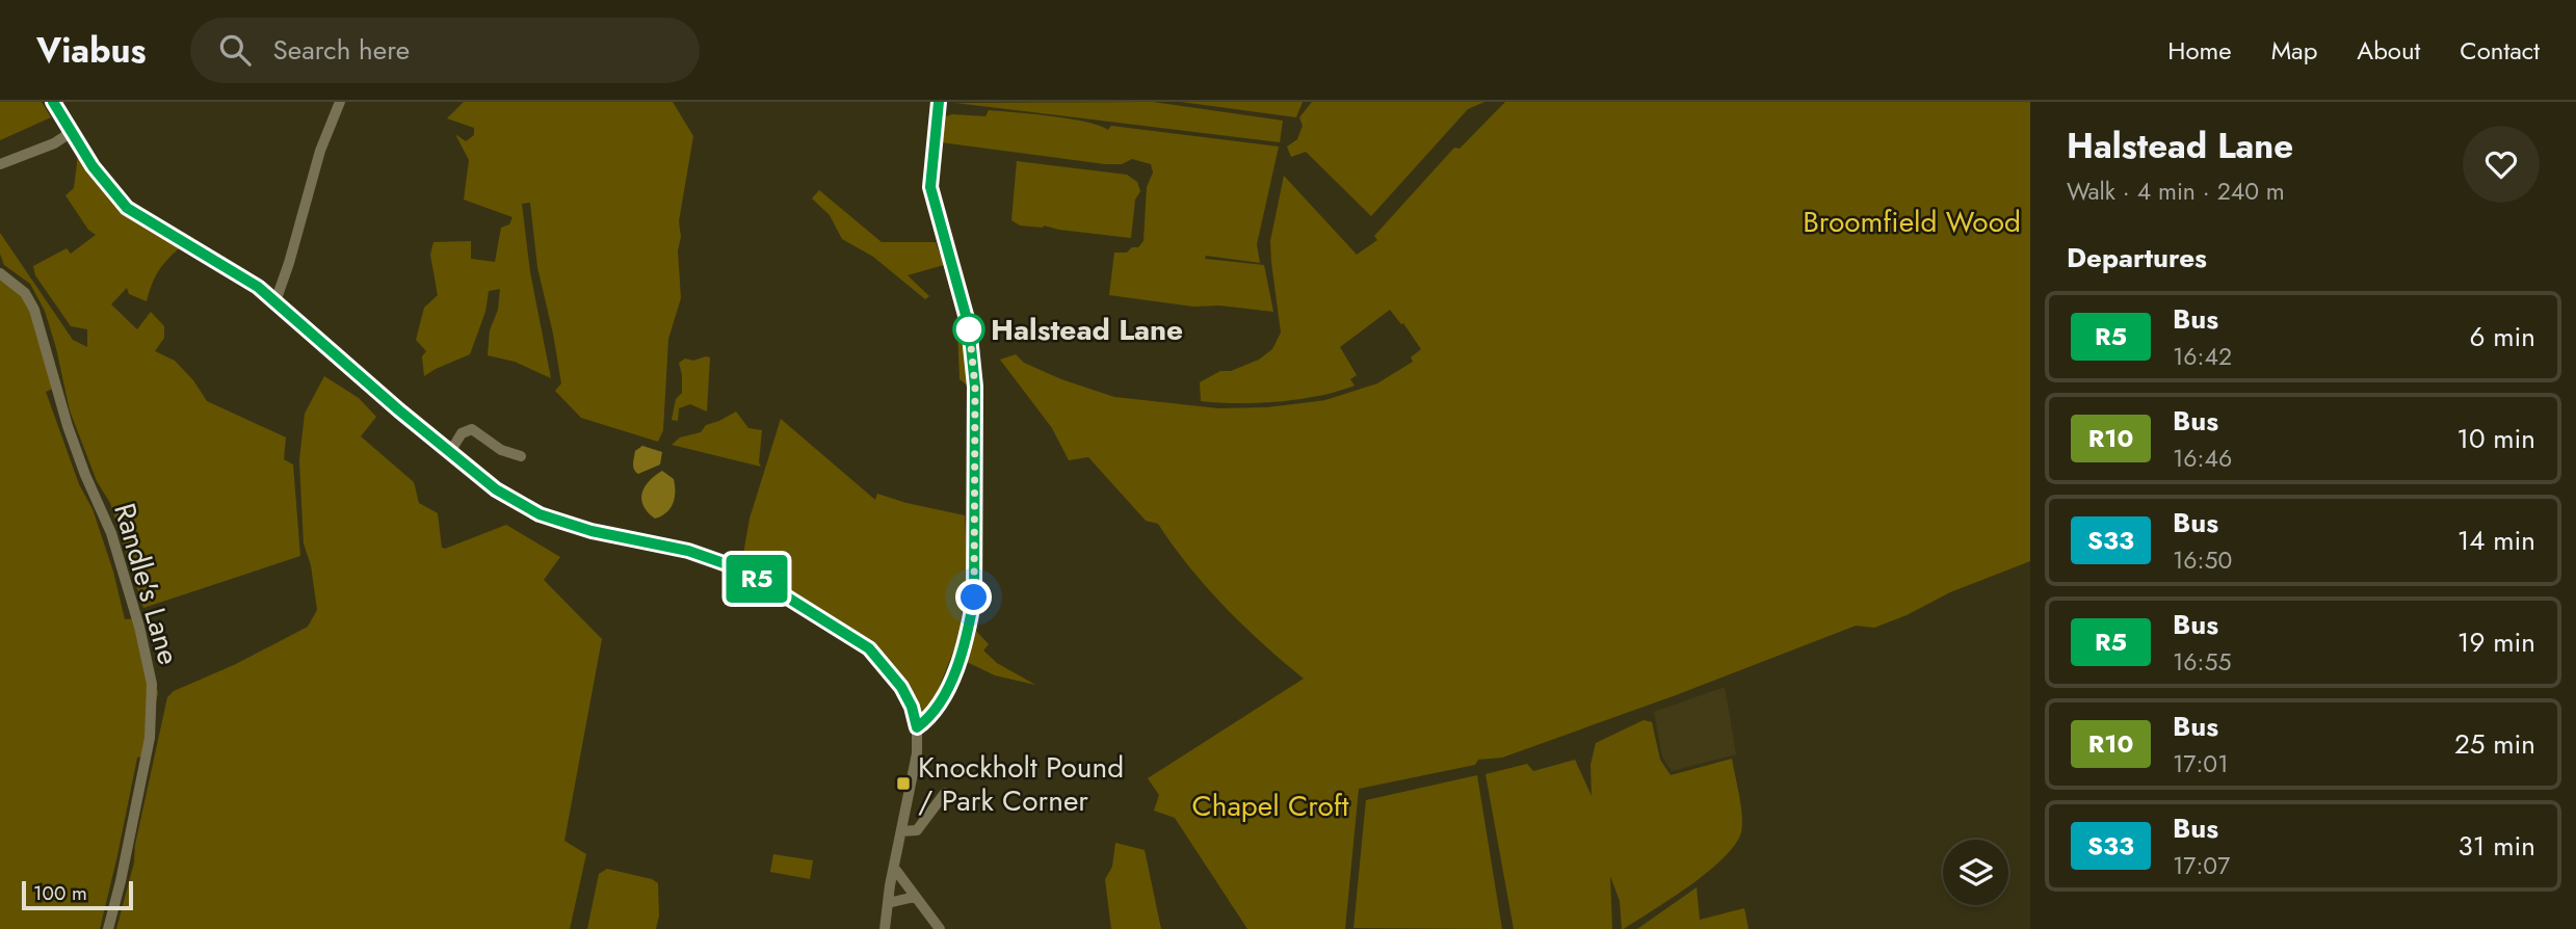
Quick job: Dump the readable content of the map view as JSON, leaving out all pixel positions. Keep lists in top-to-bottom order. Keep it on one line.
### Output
{"streets":{"street":["Randle's Lane"]},"parks":["Broomfield Wood","Chapel Croft"],"places":{"other":["Halstead Lane"],"transit":["Knockholt Pound / Park Corner"]},"lines":["bus line R5"],"scale_bar":"100 m","page":{"header":"Viabus","search":"Search here","nav":["Home","Map","About","Contact"],"on_map":"R5","heading":[["Halstead Lane","Walk · 4 min · 240 m"],"Departures"],"list":[{"mark":"R5","name":"Bus","note":"16:42","value":"6 min"},{"mark":"R10","name":"Bus","note":"16:46","value":"10 min"},{"mark":"S33","name":"Bus","note":"16:50","value":"14 min"},{"mark":"R5","name":"Bus","note":"16:55","value":"19 min"},{"mark":"R10","name":"Bus","note":"17:01","value":"25 min"},{"mark":"S33","name":"Bus","note":"17:07","value":"31 min"}],"scale":"100 m"}}
